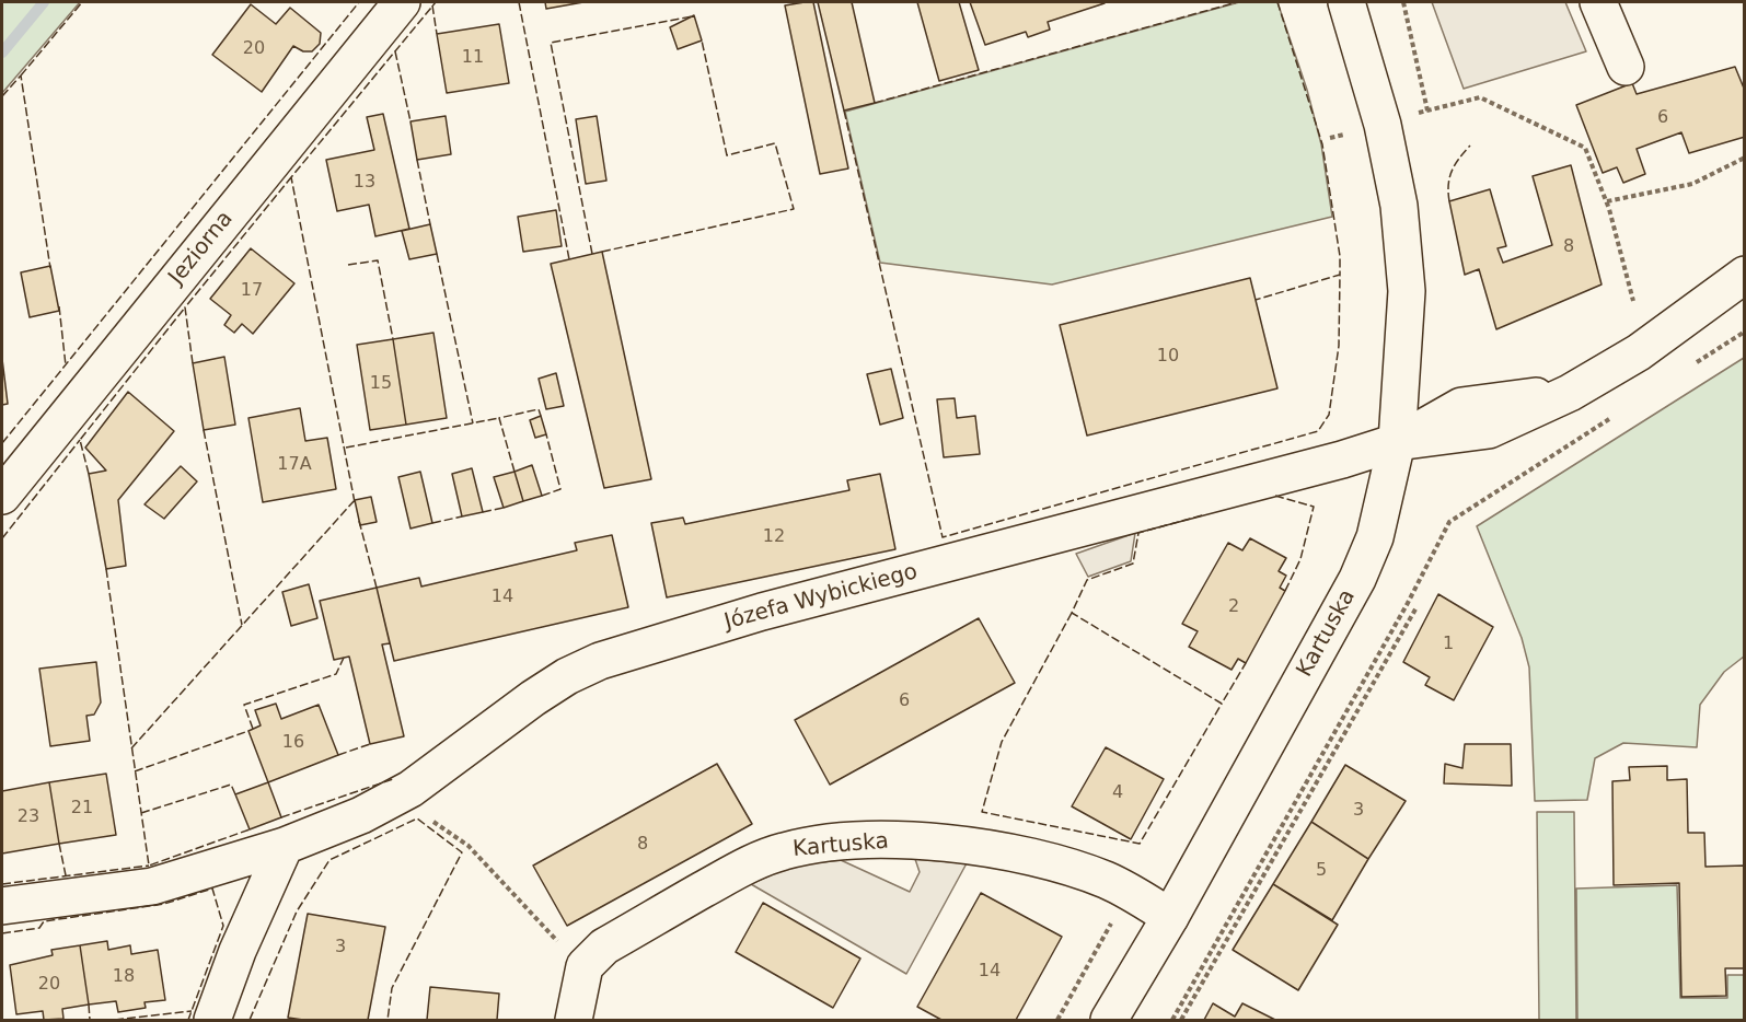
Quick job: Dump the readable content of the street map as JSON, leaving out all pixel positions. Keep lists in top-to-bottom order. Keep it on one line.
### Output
{"streets":{"street":["Jeziorna","Józefa Wybickiego","Kartuska"]},"crossings":[["Józefa Wybickiego","Kartuska"]],"house_numbers":["20","11","6","13","8","17","10","15","17A","12","14","2","1","6","16","4","21","3","23","8","5","3","14","18","20"]}
